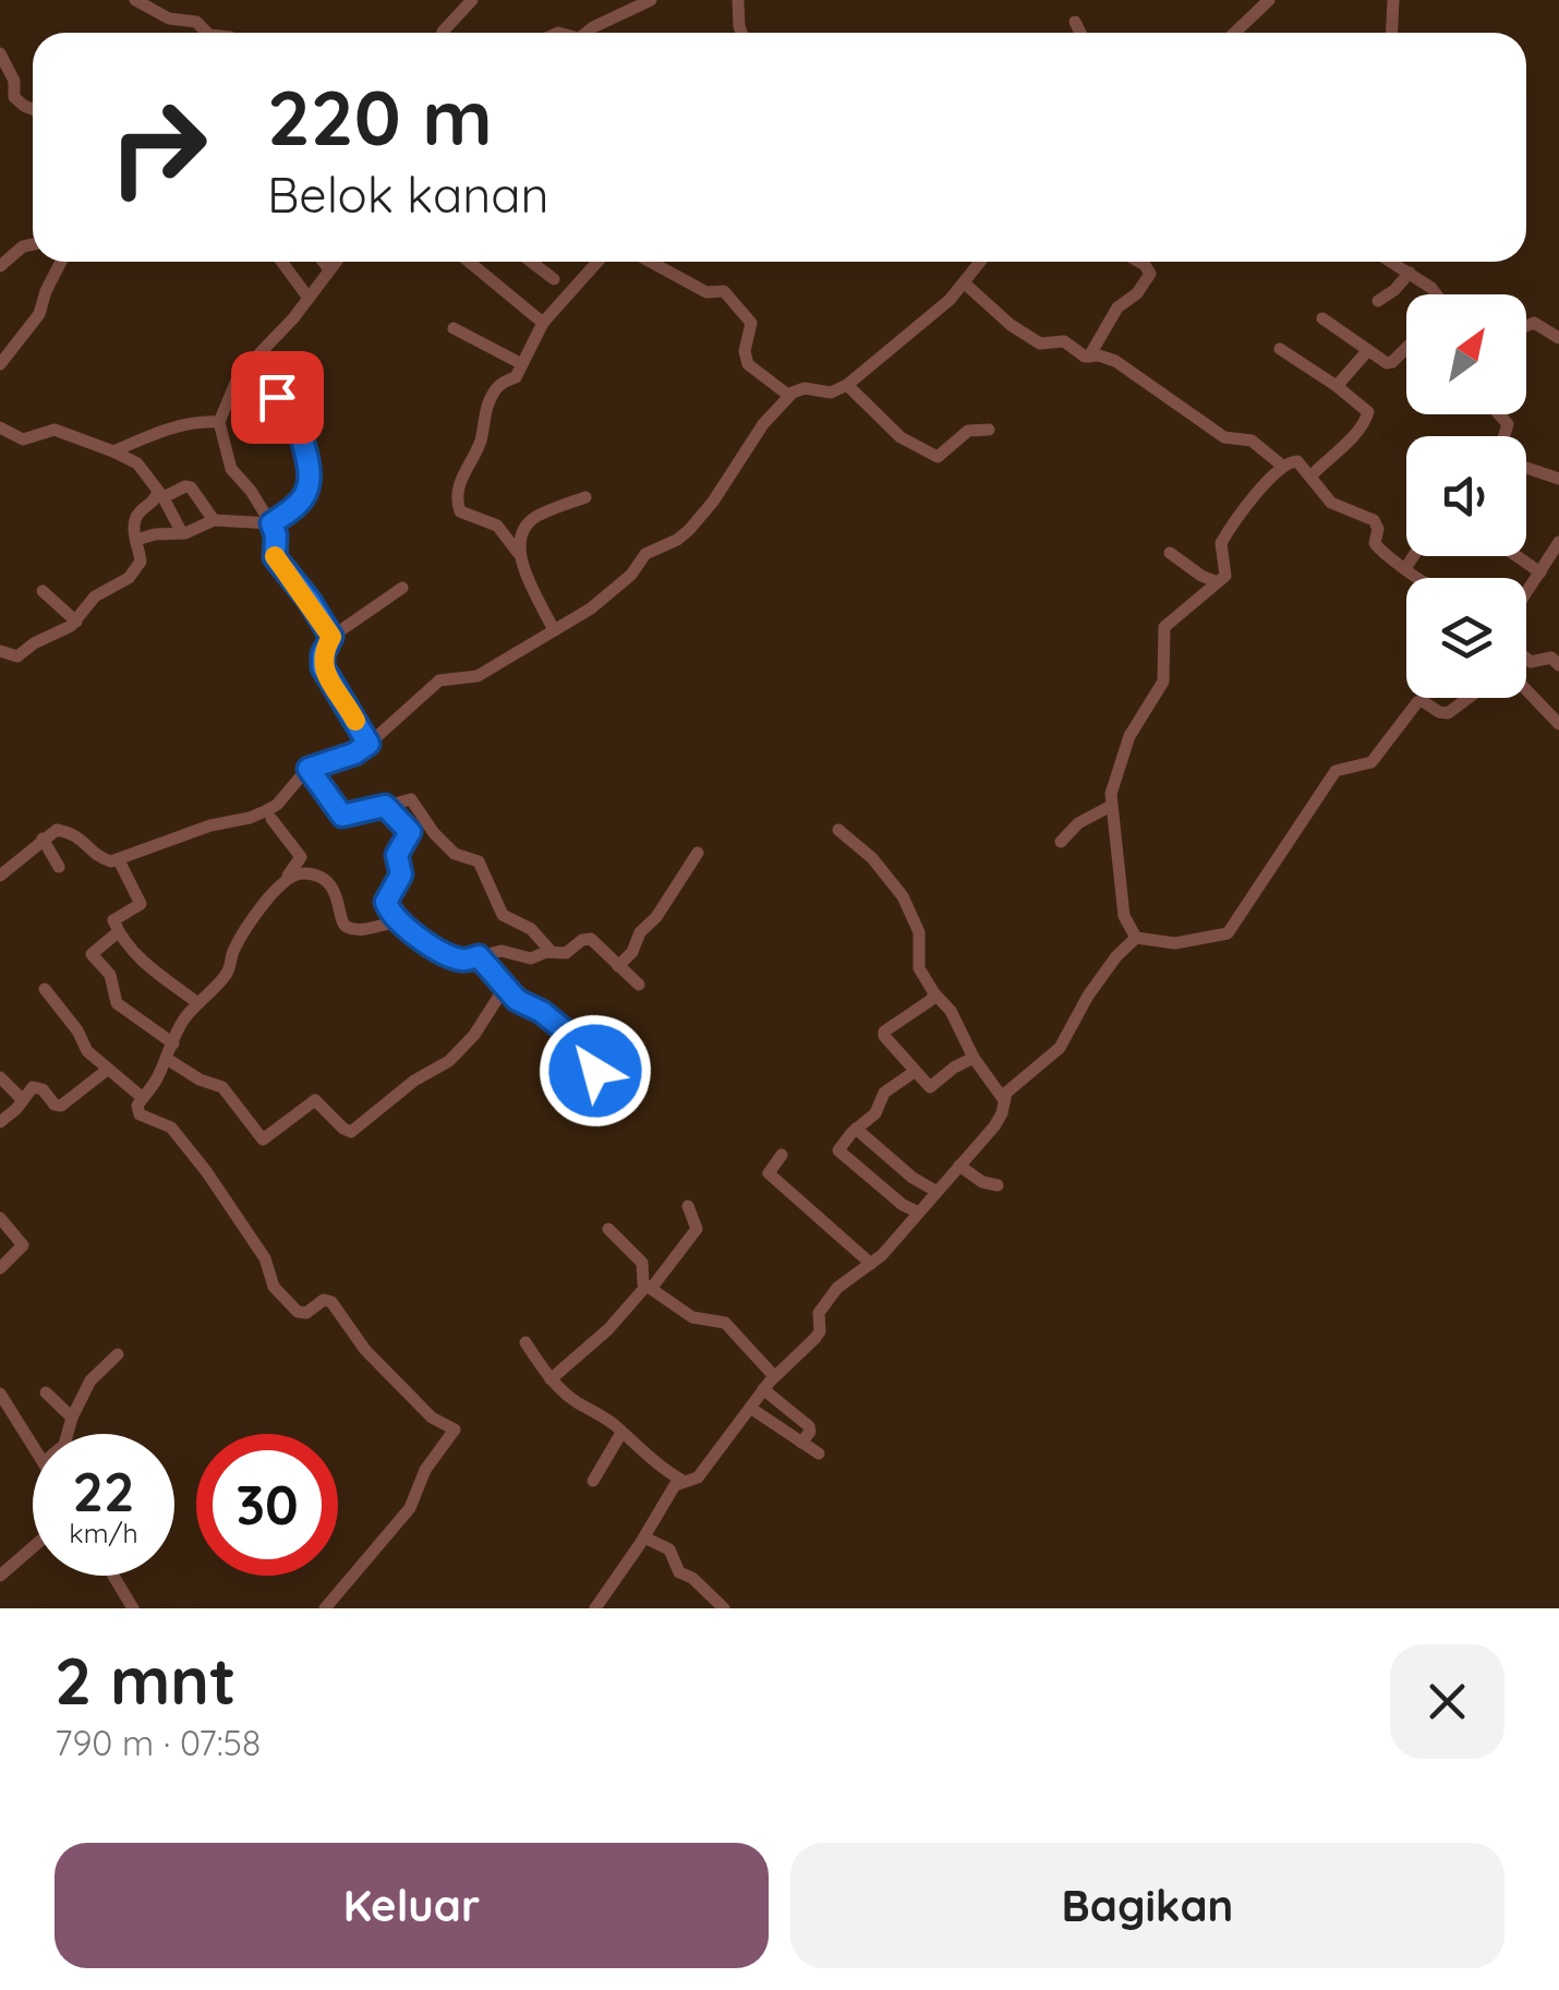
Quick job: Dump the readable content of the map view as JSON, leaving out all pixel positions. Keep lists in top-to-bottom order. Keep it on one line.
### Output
{"north":"top right","page":{"turn":["220 m","Belok kanan"],"speed":"22 km/h","limit":"30","heading":["2 mnt","790 m · 07:58"],"buttons":["Keluar","Bagikan"]}}
